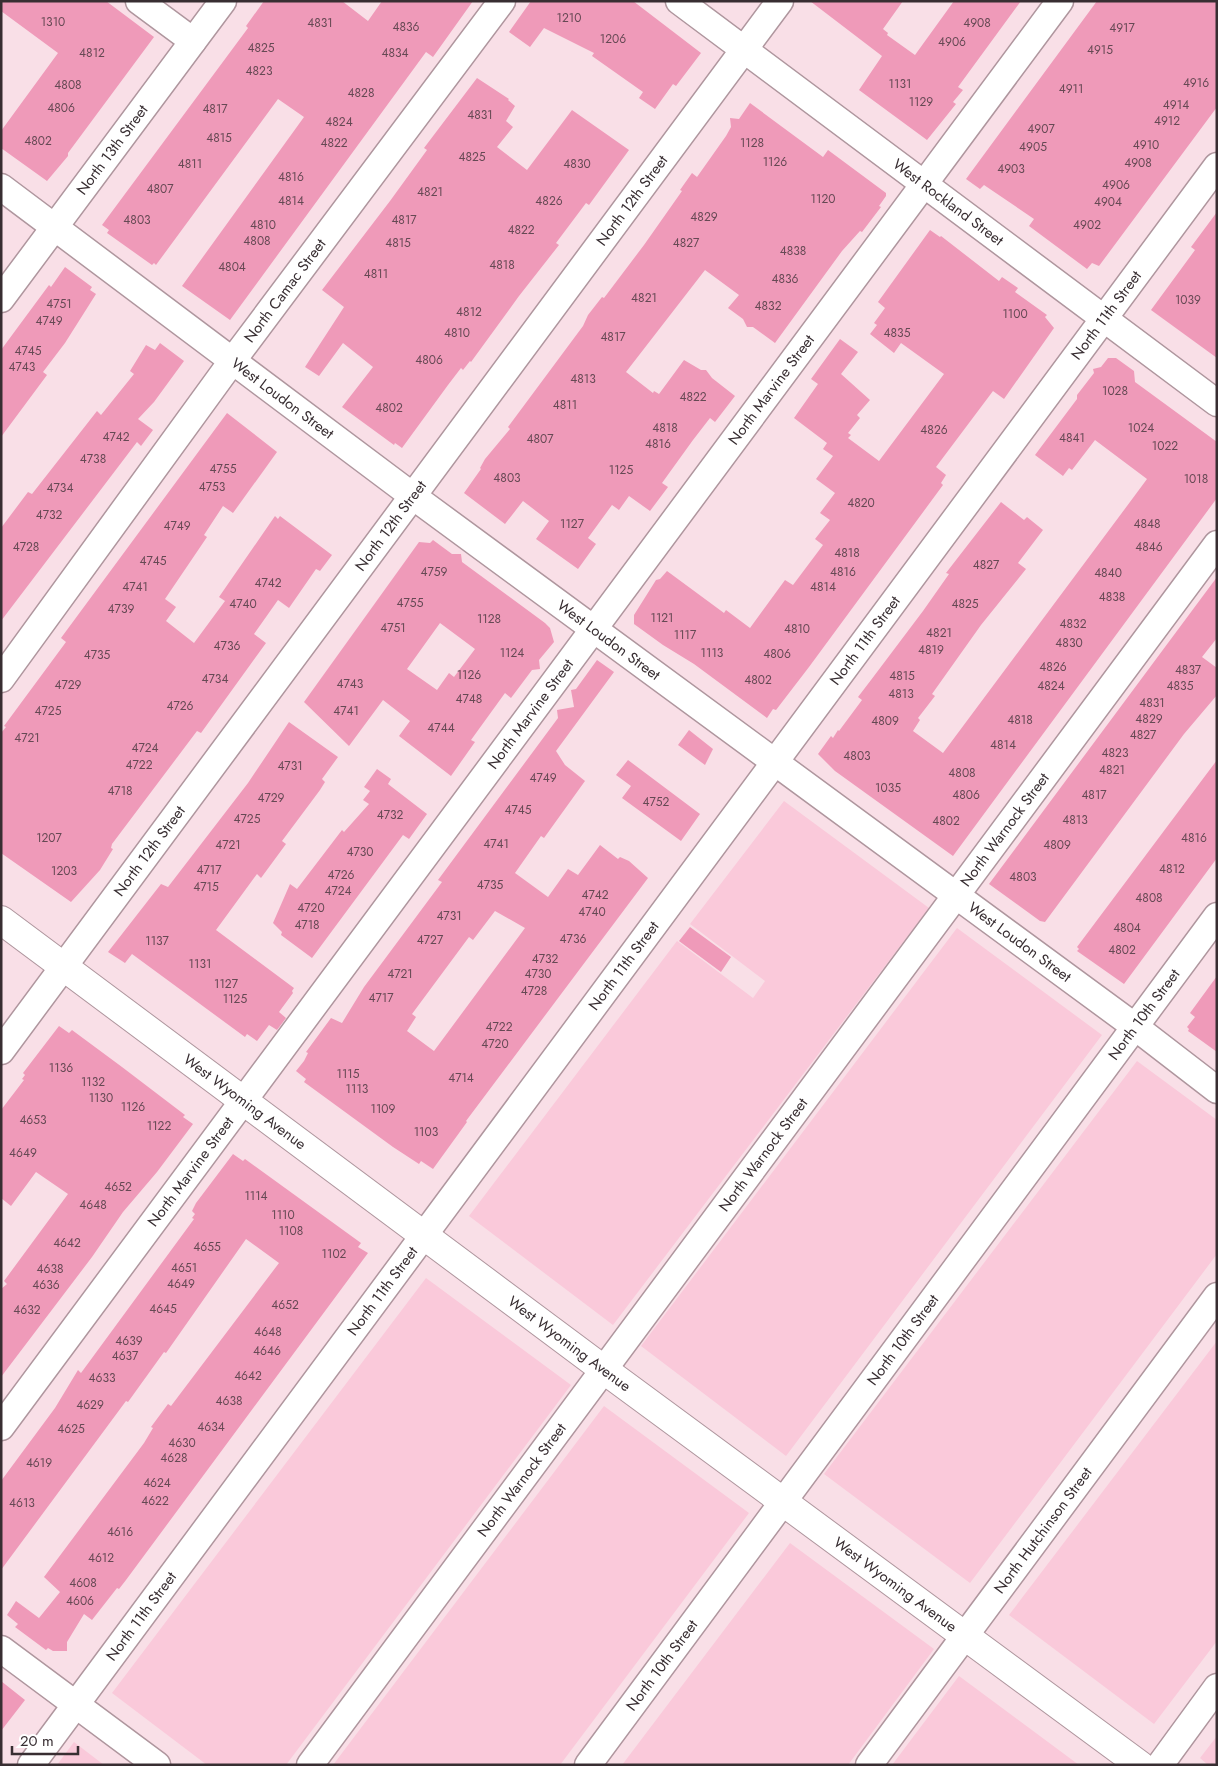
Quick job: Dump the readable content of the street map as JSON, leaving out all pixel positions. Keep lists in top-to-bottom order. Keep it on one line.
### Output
{"streets":{"street":["North 13th Street","North 12th Street","West Rockland Street","North Camac Street","North 11th Street","North Marvine Street","West Loudon Street","North Warnock Street","North 10th Street","West Wyoming Avenue","North Hutchinson Street"]},"crossings":[["North 13th Street","West Loudon Street"],["North 12th Street","West Rockland Street"],["North 12th Street","West Loudon Street"],["North 12th Street","West Wyoming Avenue"],["West Rockland Street","North 11th Street"],["West Rockland Street","North Marvine Street"],["North Camac Street","West Loudon Street"],["North 11th Street","West Loudon Street"],["North 11th Street","West Wyoming Avenue"],["North Marvine Street","West Loudon Street"],["North Marvine Street","West Wyoming Avenue"],["West Loudon Street","North Warnock Street"],["West Loudon Street","North 10th Street"],["North Warnock Street","West Wyoming Avenue"],["North 10th Street","West Wyoming Avenue"],["West Wyoming Avenue","North Hutchinson Street"]],"house_numbers":["1210","1310","4831","4908","4836","4917","1206","4906","4825","4915","4812","4834","4823","4916","1131","4808","4911","4828","1129","4914","4806","4817","4831","4912","4824","4907","4815","4802","4822","1128","4910","4905","4825","1126","4908","4811","4830","4903","4816","4906","4807","4821","1120","4814","4826","4904","4829","4803","4817","4810","4902","4822","4808","4815","4827","4838","4818","4804","4811","4836","4821","1039","4751","4832","4812","1100","4749","4810","4835","4817","4745","4806","4743","4813","1028","4822","4811","4802","4818","1024","4826","4742","4841","4807","4816","1022","4738","4755","1125","4803","1018","4753","4734","4820","4732","1127","4848","4749","4728","4846","4818","4745","4827","4759","4816","4840","4742","4741","4814","4838","4755","4740","4825","4739","1121","1128","4832","4751","4810","4821","1117","4830","4736","4819","1124","1113","4806","4735","4826","4837","1126","4815","4734","4802","4743","4729","4824","4835","4813","4748","4831","4726","4725","4741","4829","4818","4809","4744","4827","4721","4814","4724","4823","4803","4722","4731","4821","4808","4749","1035","4718","4806","4817","4729","4752","4745","4732","4725","4813","4802","1207","4816","4741","4721","4809","4730","4812","4717","1203","4726","4803","4735","4715","4724","4742","4808","4720","4740","4731","4718","4804","4736","4727","1137","4802","4732","1131","4721","4730","1127","4728","4717","1125","4722","4720","1136","1115","4714","1132","1113","1130","1126","1109","4653","1122","1103","4649","4652","1114","4648","1110","1108","4642","4655","1102","4651","4638","4649","4636","4652","4645","4632","4648","4639","4646","4637","4642","4633","4638","4629","4634","4625","4630","4628","4619","4624","4622","4613","4616","4612","4608","4606"],"scale_bar":"20 m"}
